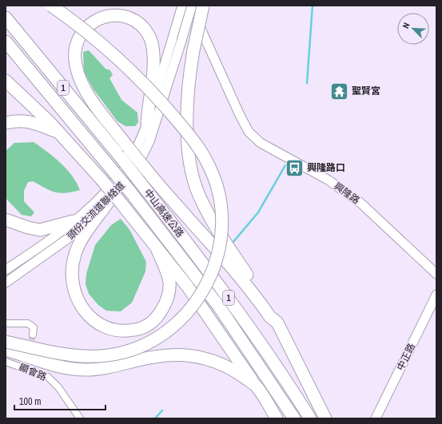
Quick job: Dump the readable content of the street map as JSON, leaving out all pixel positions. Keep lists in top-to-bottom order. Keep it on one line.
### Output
{"streets":{"highway":["1","中山高速公路"],"main road":["興隆路","頭份交流道聯絡道","中正路"],"street":["顯會路"]},"crossings":[["興隆路","頭份交流道聯絡道"]],"places":{"temple":["聖賢宮"],"bus stop":["興隆路口"]},"scale_bar":"100 m","north":"top left"}
